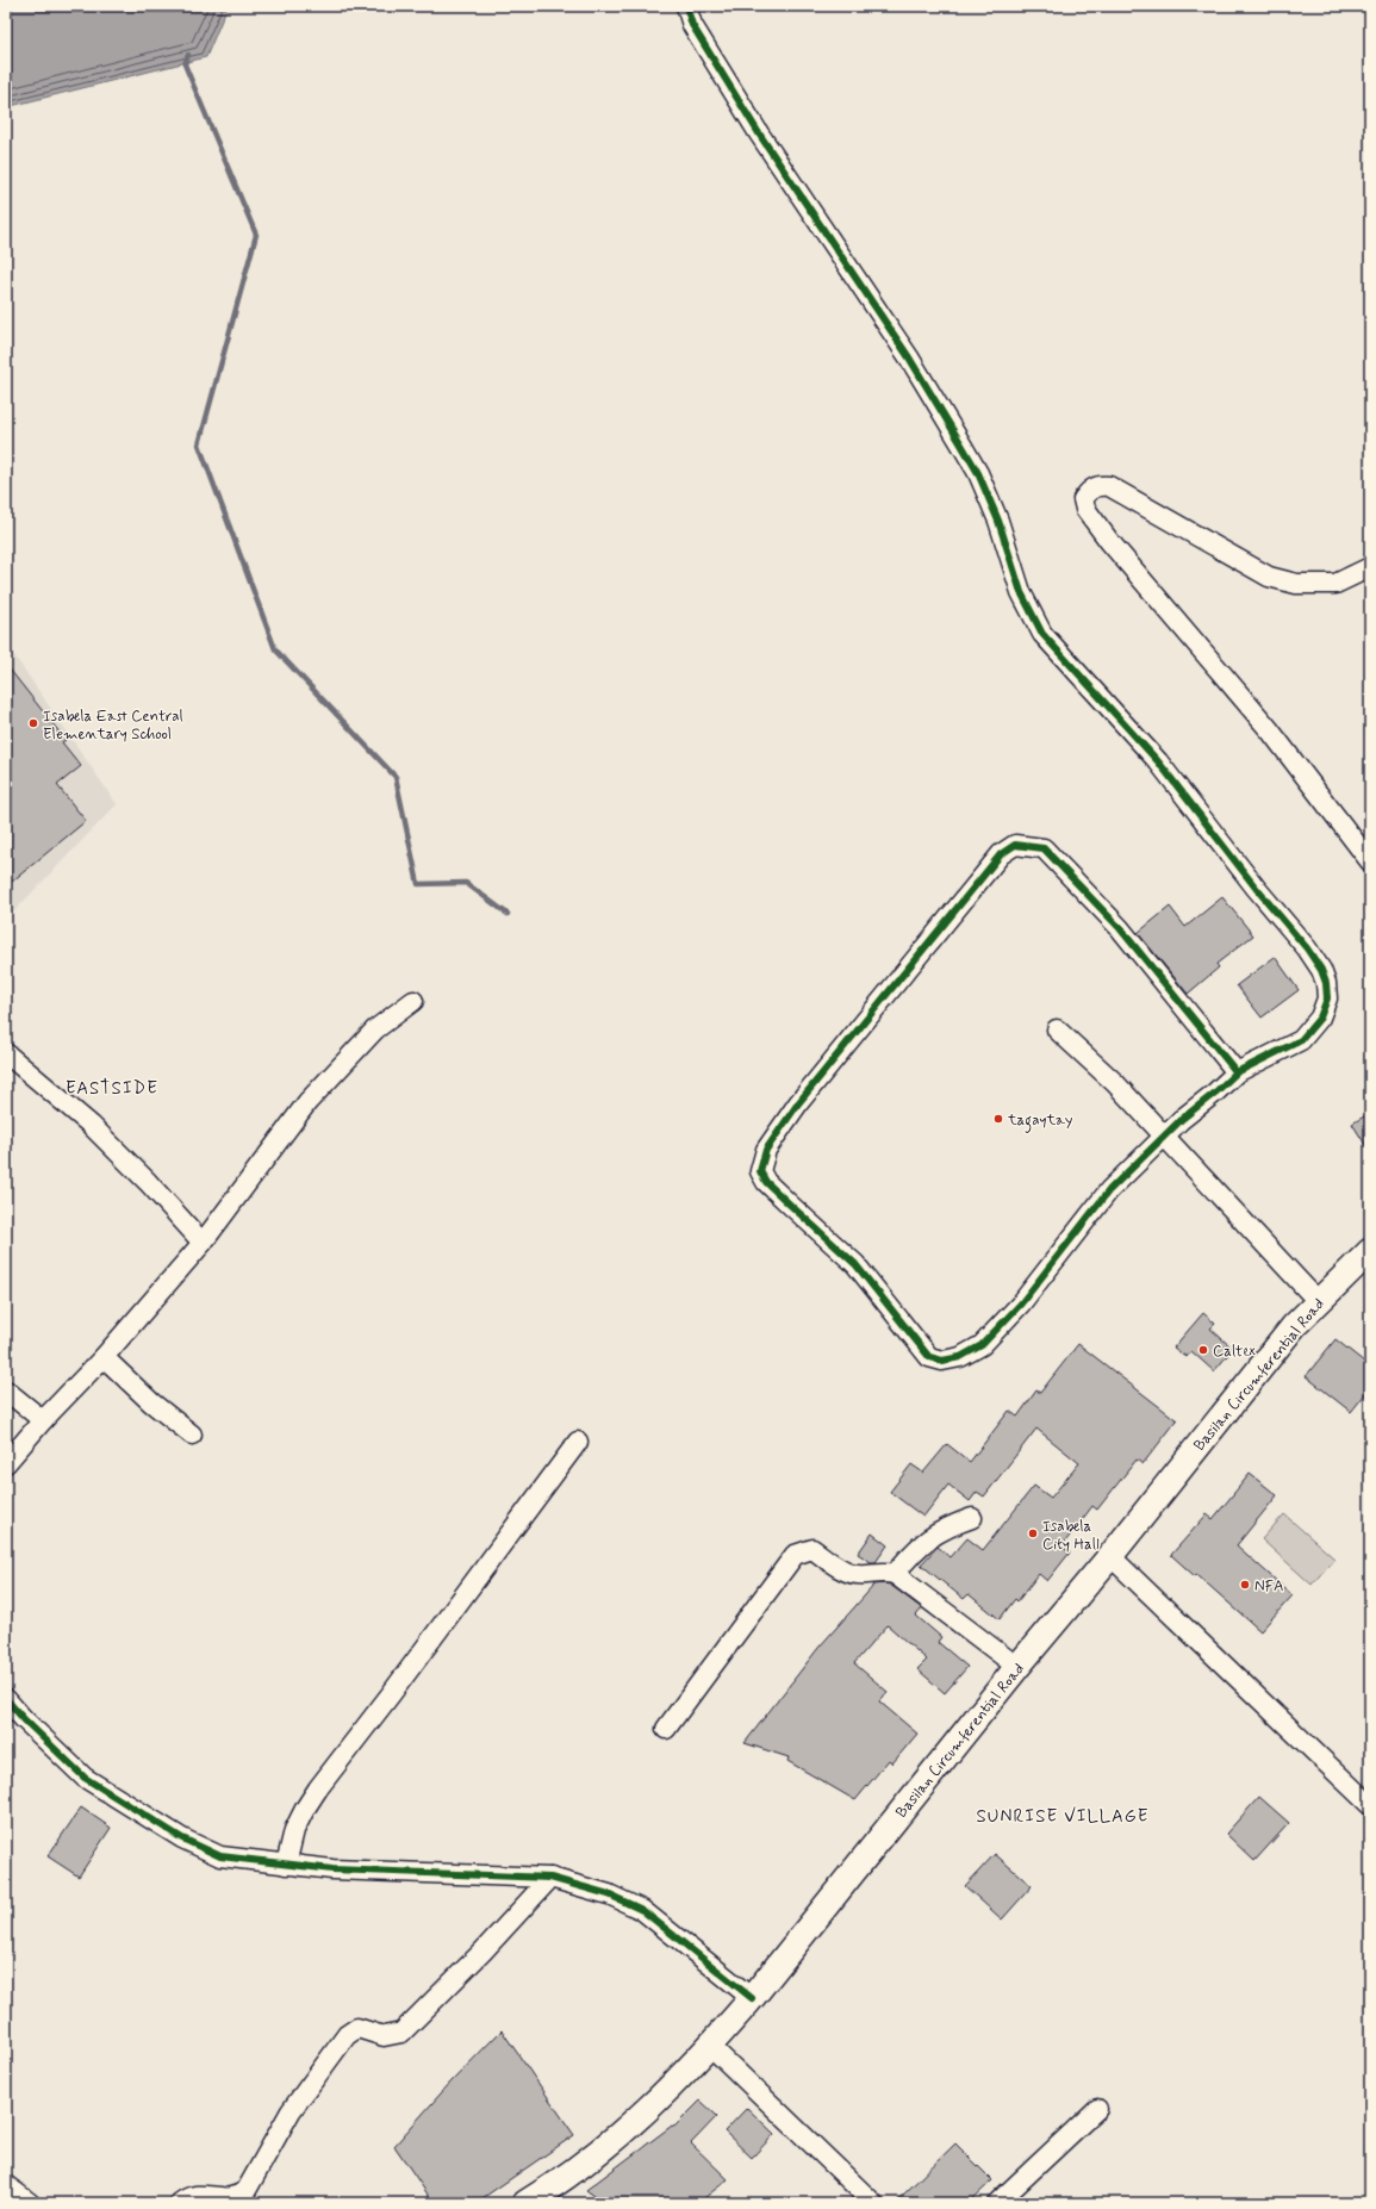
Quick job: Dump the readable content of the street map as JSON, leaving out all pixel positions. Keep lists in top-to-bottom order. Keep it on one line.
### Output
{"streets":{"main road":["Basilan Circumferential Road"]},"districts":["EASTSIDE","SUNRISE VILLAGE"],"places":["Isabela East Central Elementary School","tagaytay","Caltex","Isabela City Hall","NFA"]}
